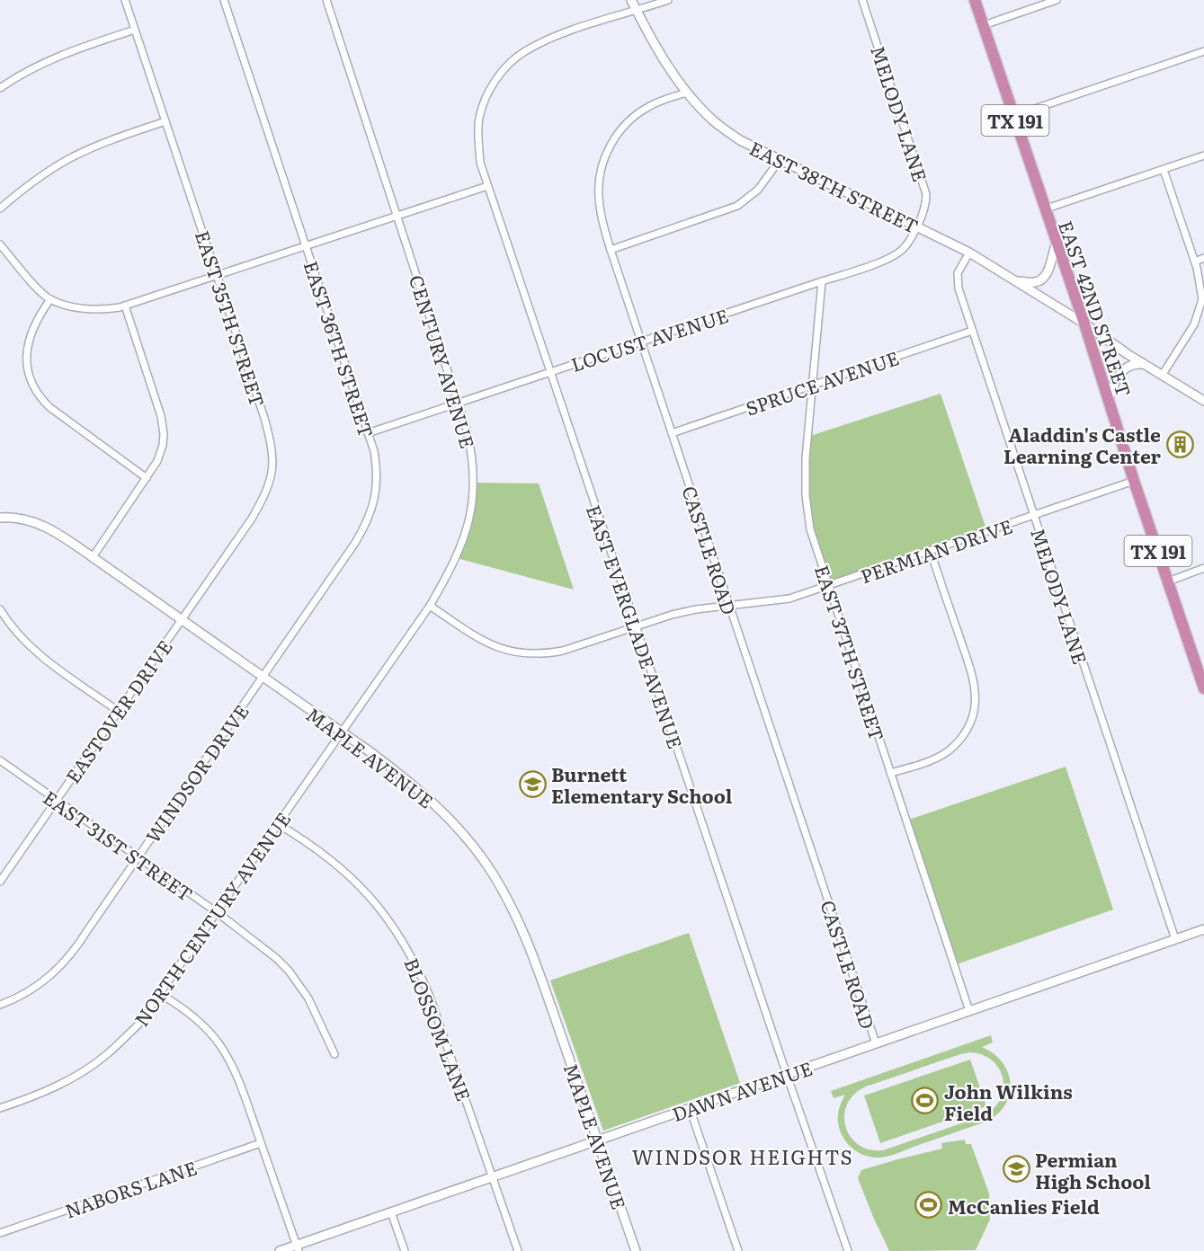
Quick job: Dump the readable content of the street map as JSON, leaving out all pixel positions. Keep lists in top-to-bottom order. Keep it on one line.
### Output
{"streets":{"highway":["TX 191","EAST 42ND STREET"],"street":["MELODY LANE","EAST 38TH STREET","EAST 35TH STREET","LOCUST AVENUE","EAST 36TH STREET","CENTURY AVENUE","SPRUCE AVENUE","CASTLE ROAD","PERMIAN DRIVE","EAST EVERGLADE AVENUE","EAST 37TH STREET","EASTOVER DRIVE","MAPLE AVENUE","WINDSOR DRIVE","EAST 31ST STREET","NORTH CENTURY AVENUE","BLOSSOM LANE","DAWN AVENUE","NABORS LANE"]},"crossings":[["MELODY LANE","EAST 38TH STREET"],["MELODY LANE","LOCUST AVENUE"],["MELODY LANE","SPRUCE AVENUE"],["MELODY LANE","PERMIAN DRIVE"],["MELODY LANE","DAWN AVENUE"],["EAST 38TH STREET","EAST 42ND STREET"],["EAST 38TH STREET","LOCUST AVENUE"],["EAST 38TH STREET","CASTLE ROAD"],["EAST 38TH STREET","EAST EVERGLADE AVENUE"],["EAST 42ND STREET","PERMIAN DRIVE"],["EAST 35TH STREET","EASTOVER DRIVE"],["EAST 35TH STREET","MAPLE AVENUE"],["LOCUST AVENUE","EAST 36TH STREET"],["LOCUST AVENUE","CENTURY AVENUE"],["LOCUST AVENUE","CASTLE ROAD"],["LOCUST AVENUE","EAST EVERGLADE AVENUE"],["LOCUST AVENUE","EAST 37TH STREET"],["EAST 36TH STREET","MAPLE AVENUE"],["EAST 36TH STREET","WINDSOR DRIVE"],["CENTURY AVENUE","PERMIAN DRIVE"],["CENTURY AVENUE","MAPLE AVENUE"],["CENTURY AVENUE","NORTH CENTURY AVENUE"],["SPRUCE AVENUE","CASTLE ROAD"],["SPRUCE AVENUE","EAST 37TH STREET"],["CASTLE ROAD","PERMIAN DRIVE"],["CASTLE ROAD","DAWN AVENUE"],["PERMIAN DRIVE","EAST EVERGLADE AVENUE"],["PERMIAN DRIVE","EAST 37TH STREET"],["EAST EVERGLADE AVENUE","DAWN AVENUE"],["EAST 37TH STREET","DAWN AVENUE"],["EASTOVER DRIVE","MAPLE AVENUE"],["EASTOVER DRIVE","EAST 31ST STREET"],["MAPLE AVENUE","WINDSOR DRIVE"],["MAPLE AVENUE","NORTH CENTURY AVENUE"],["MAPLE AVENUE","DAWN AVENUE"],["WINDSOR DRIVE","EAST 31ST STREET"],["EAST 31ST STREET","NORTH CENTURY AVENUE"],["NORTH CENTURY AVENUE","BLOSSOM LANE"],["BLOSSOM LANE","DAWN AVENUE"]],"districts":["WINDSOR HEIGHTS"],"places":{"building":["Aladdin's Castle Learning Center"],"school or university":["Burnett Elementary School","Permian High School"],"sports":["John Wilkins Field","McCanlies Field"]}}
